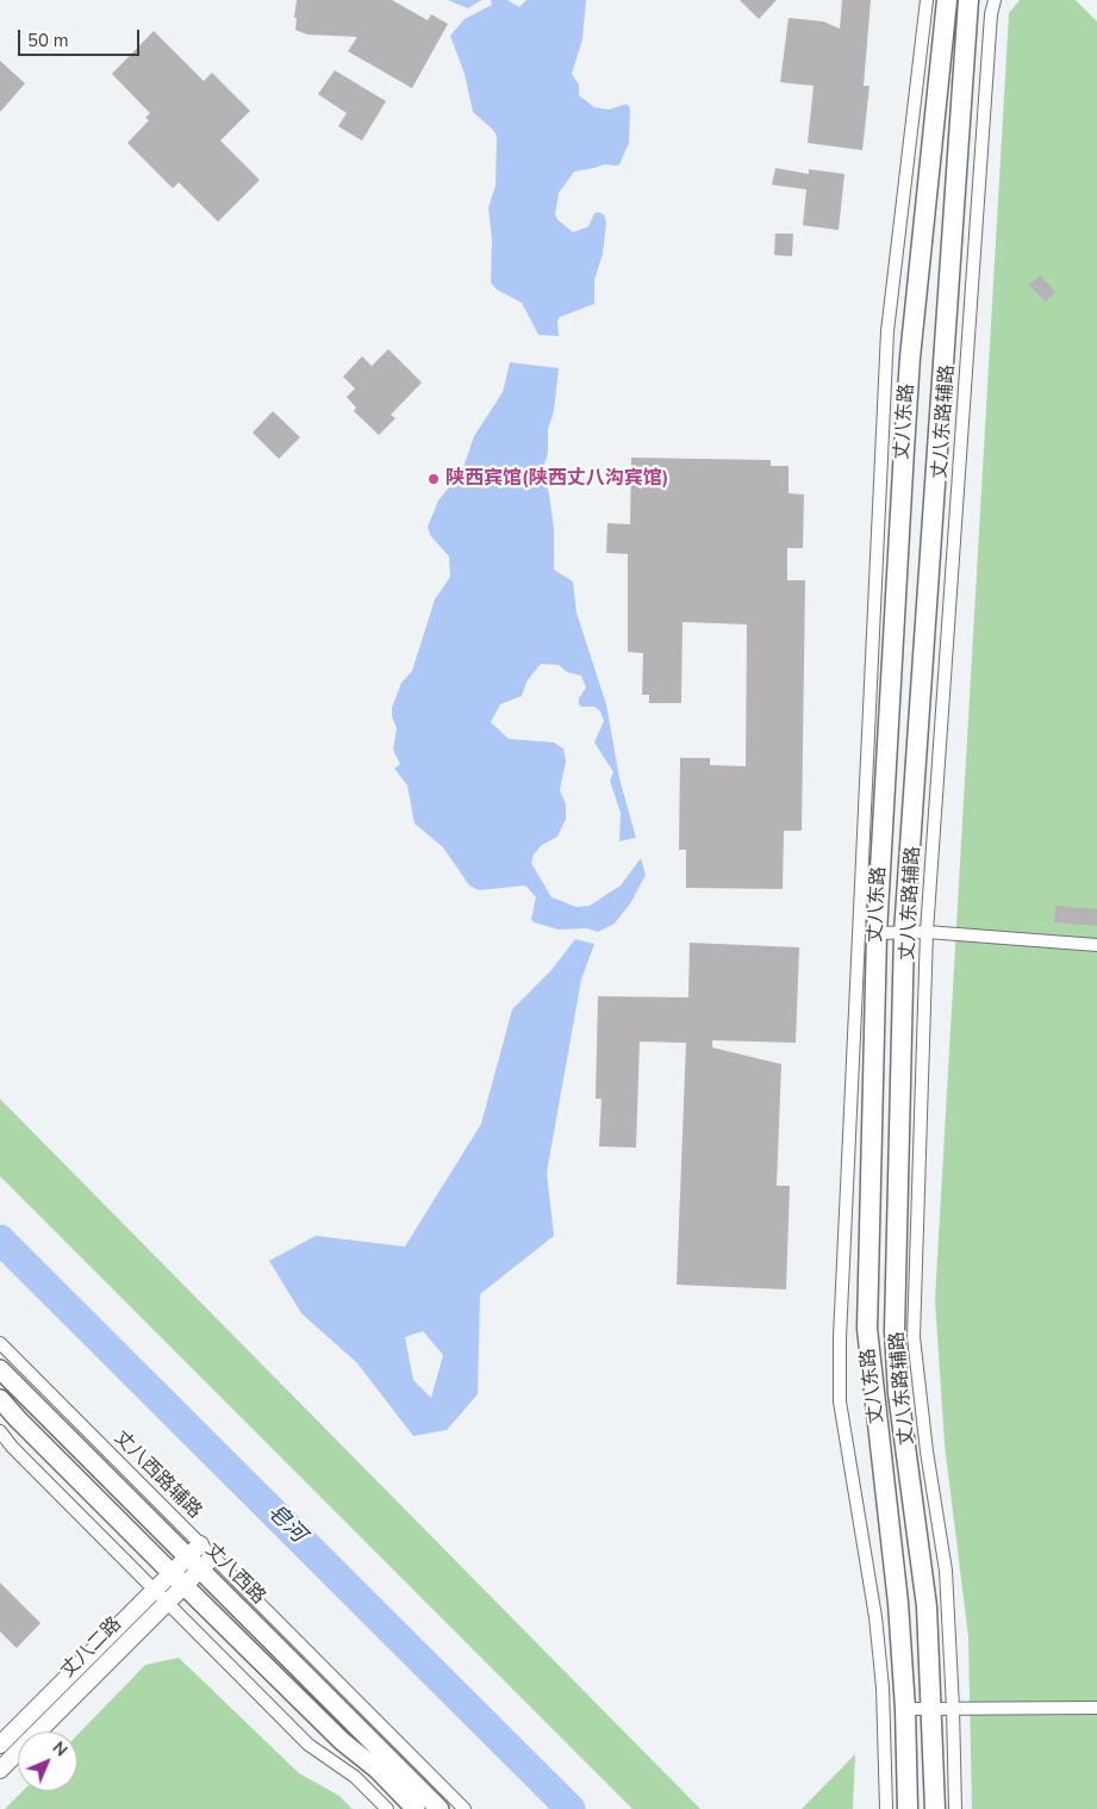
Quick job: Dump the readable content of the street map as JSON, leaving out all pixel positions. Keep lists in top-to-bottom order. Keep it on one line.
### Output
{"streets":{"main road":["丈八东路","丈八西路"],"street":["丈八东路辅路","丈八西路辅路","丈八二路"]},"crossings":[["丈八西路辅路","丈八西路"],["丈八西路辅路","丈八二路"],["丈八西路","丈八二路"]],"water":["皂河"],"places":["陕西宾馆(陕西丈八沟宾馆)"],"scale_bar":"50 m","north":"top right"}
